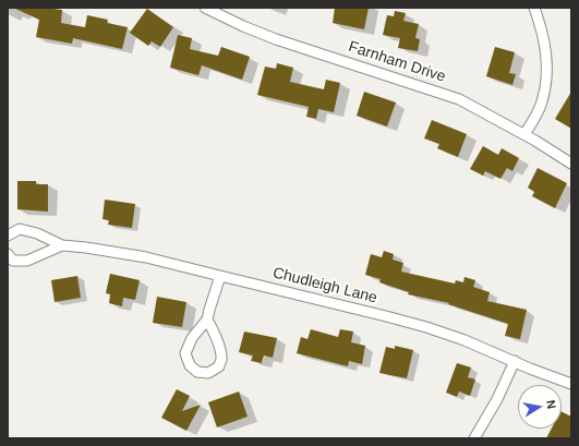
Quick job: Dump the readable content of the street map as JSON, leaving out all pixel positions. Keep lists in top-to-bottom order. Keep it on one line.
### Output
{"streets":{"street":["Farnham Drive","Chudleigh Lane"]},"north":"right"}
